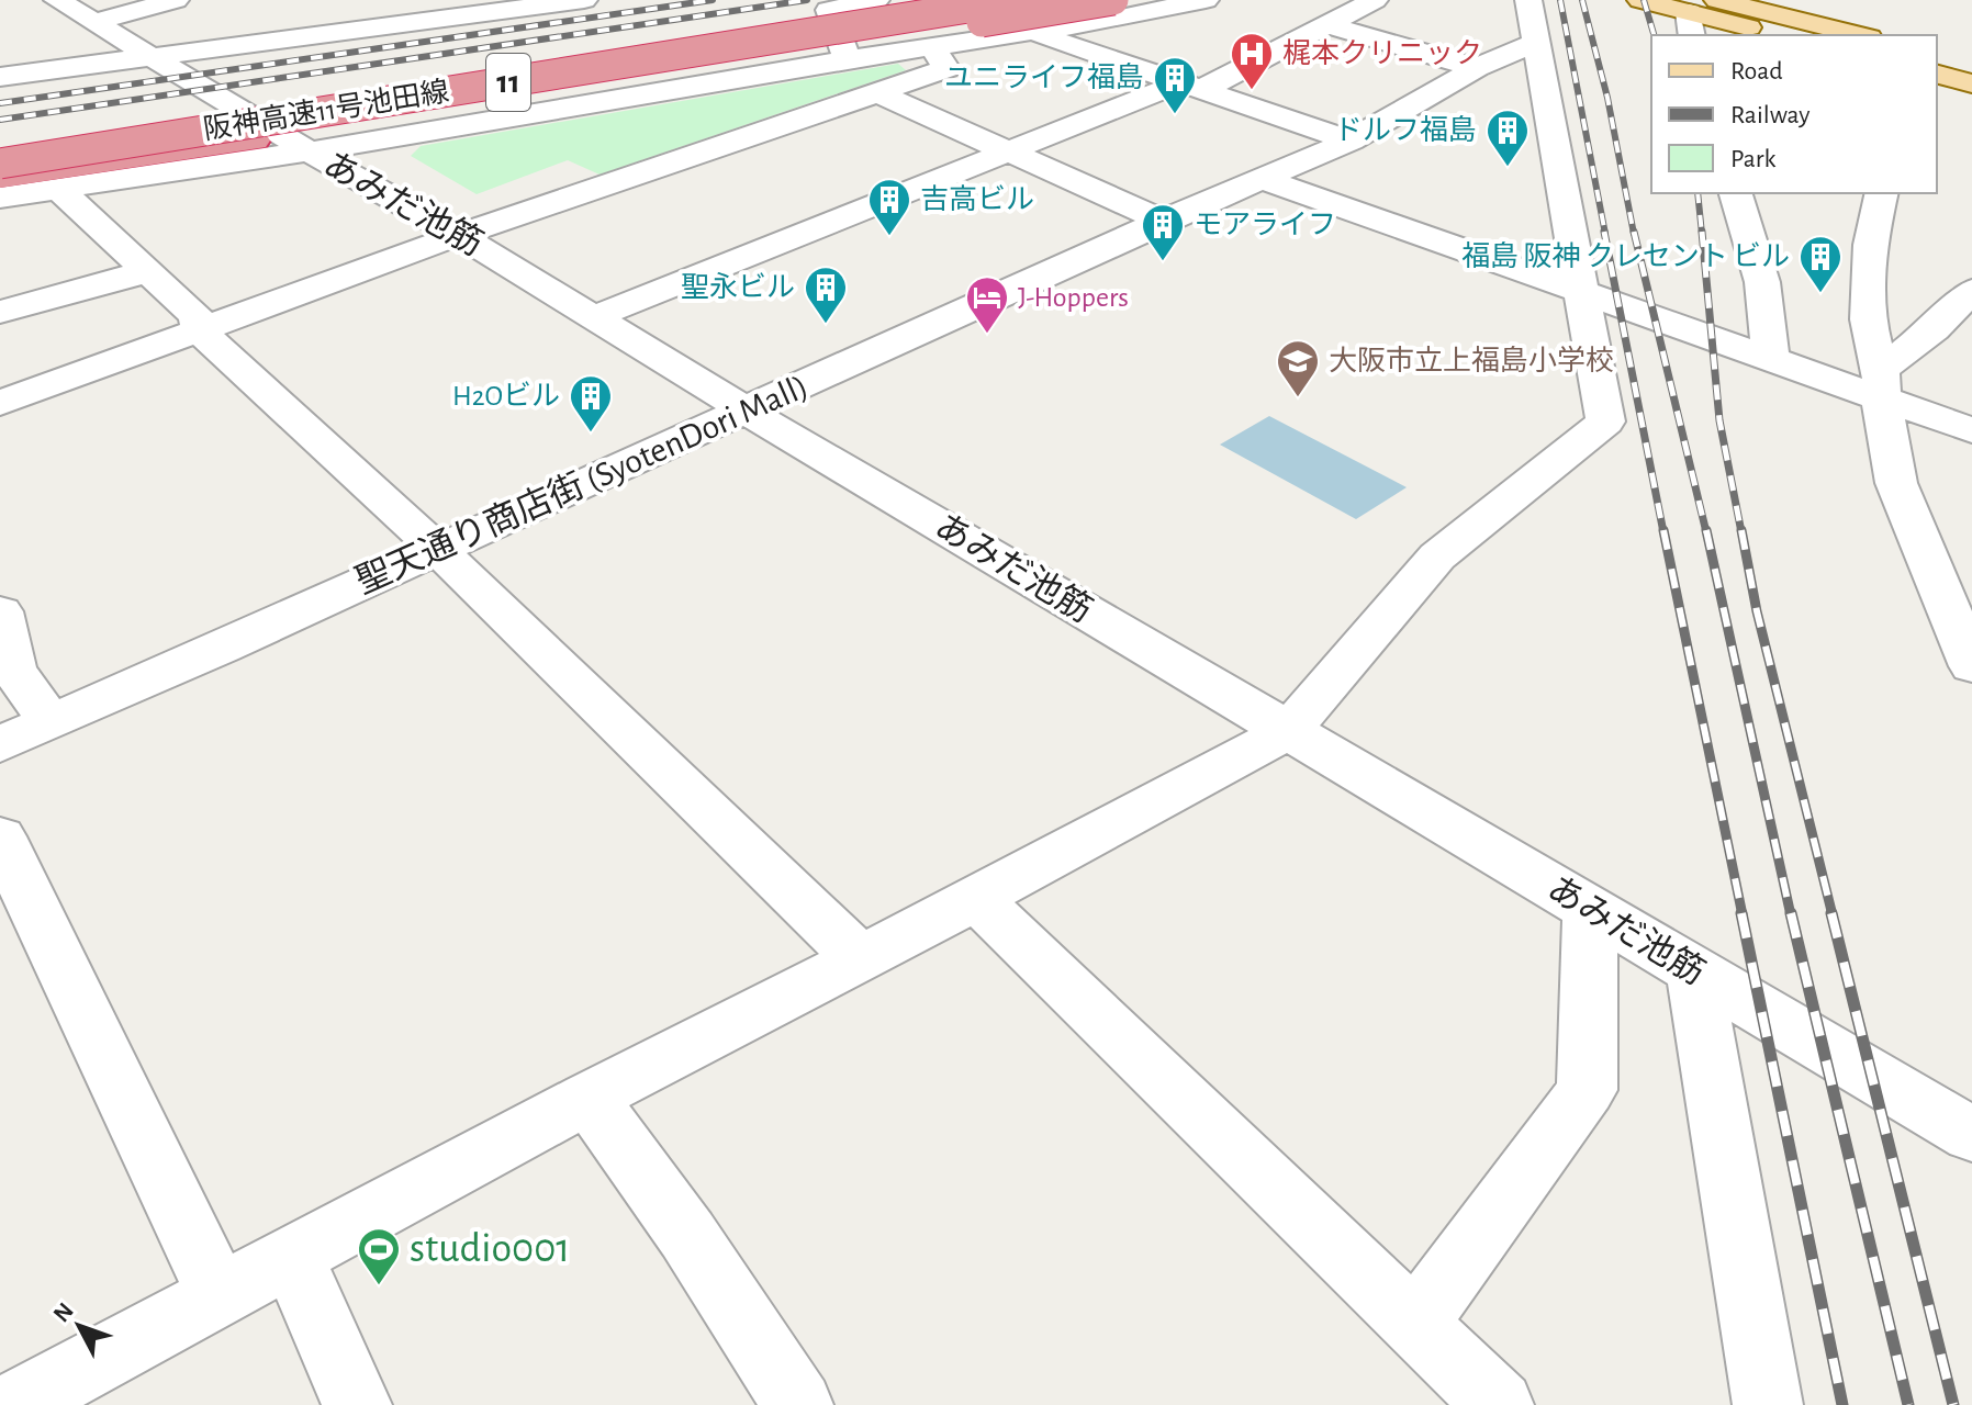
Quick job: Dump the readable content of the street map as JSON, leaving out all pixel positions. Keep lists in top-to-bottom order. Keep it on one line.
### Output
{"streets":{"highway":["11","阪神高速11号池田線"],"street":["あみだ池筋","聖天通り商店街 (SyotenDori Mall)"]},"crossings":[["あみだ池筋","聖天通り商店街 (SyotenDori Mall)"]],"places":{"hospital":["梶本クリニック"],"building":["ユニライフ福島","ドルフ福島","吉高ビル","モアライフ","福島 阪神 クレセント ビル","聖永ビル","H2Oビル"],"hotel":["J-Hoppers"],"school or university":["大阪市立上福島小学校"],"sports":["studio001"]},"legend":["Road","Railway","Park"],"north":"top left"}
